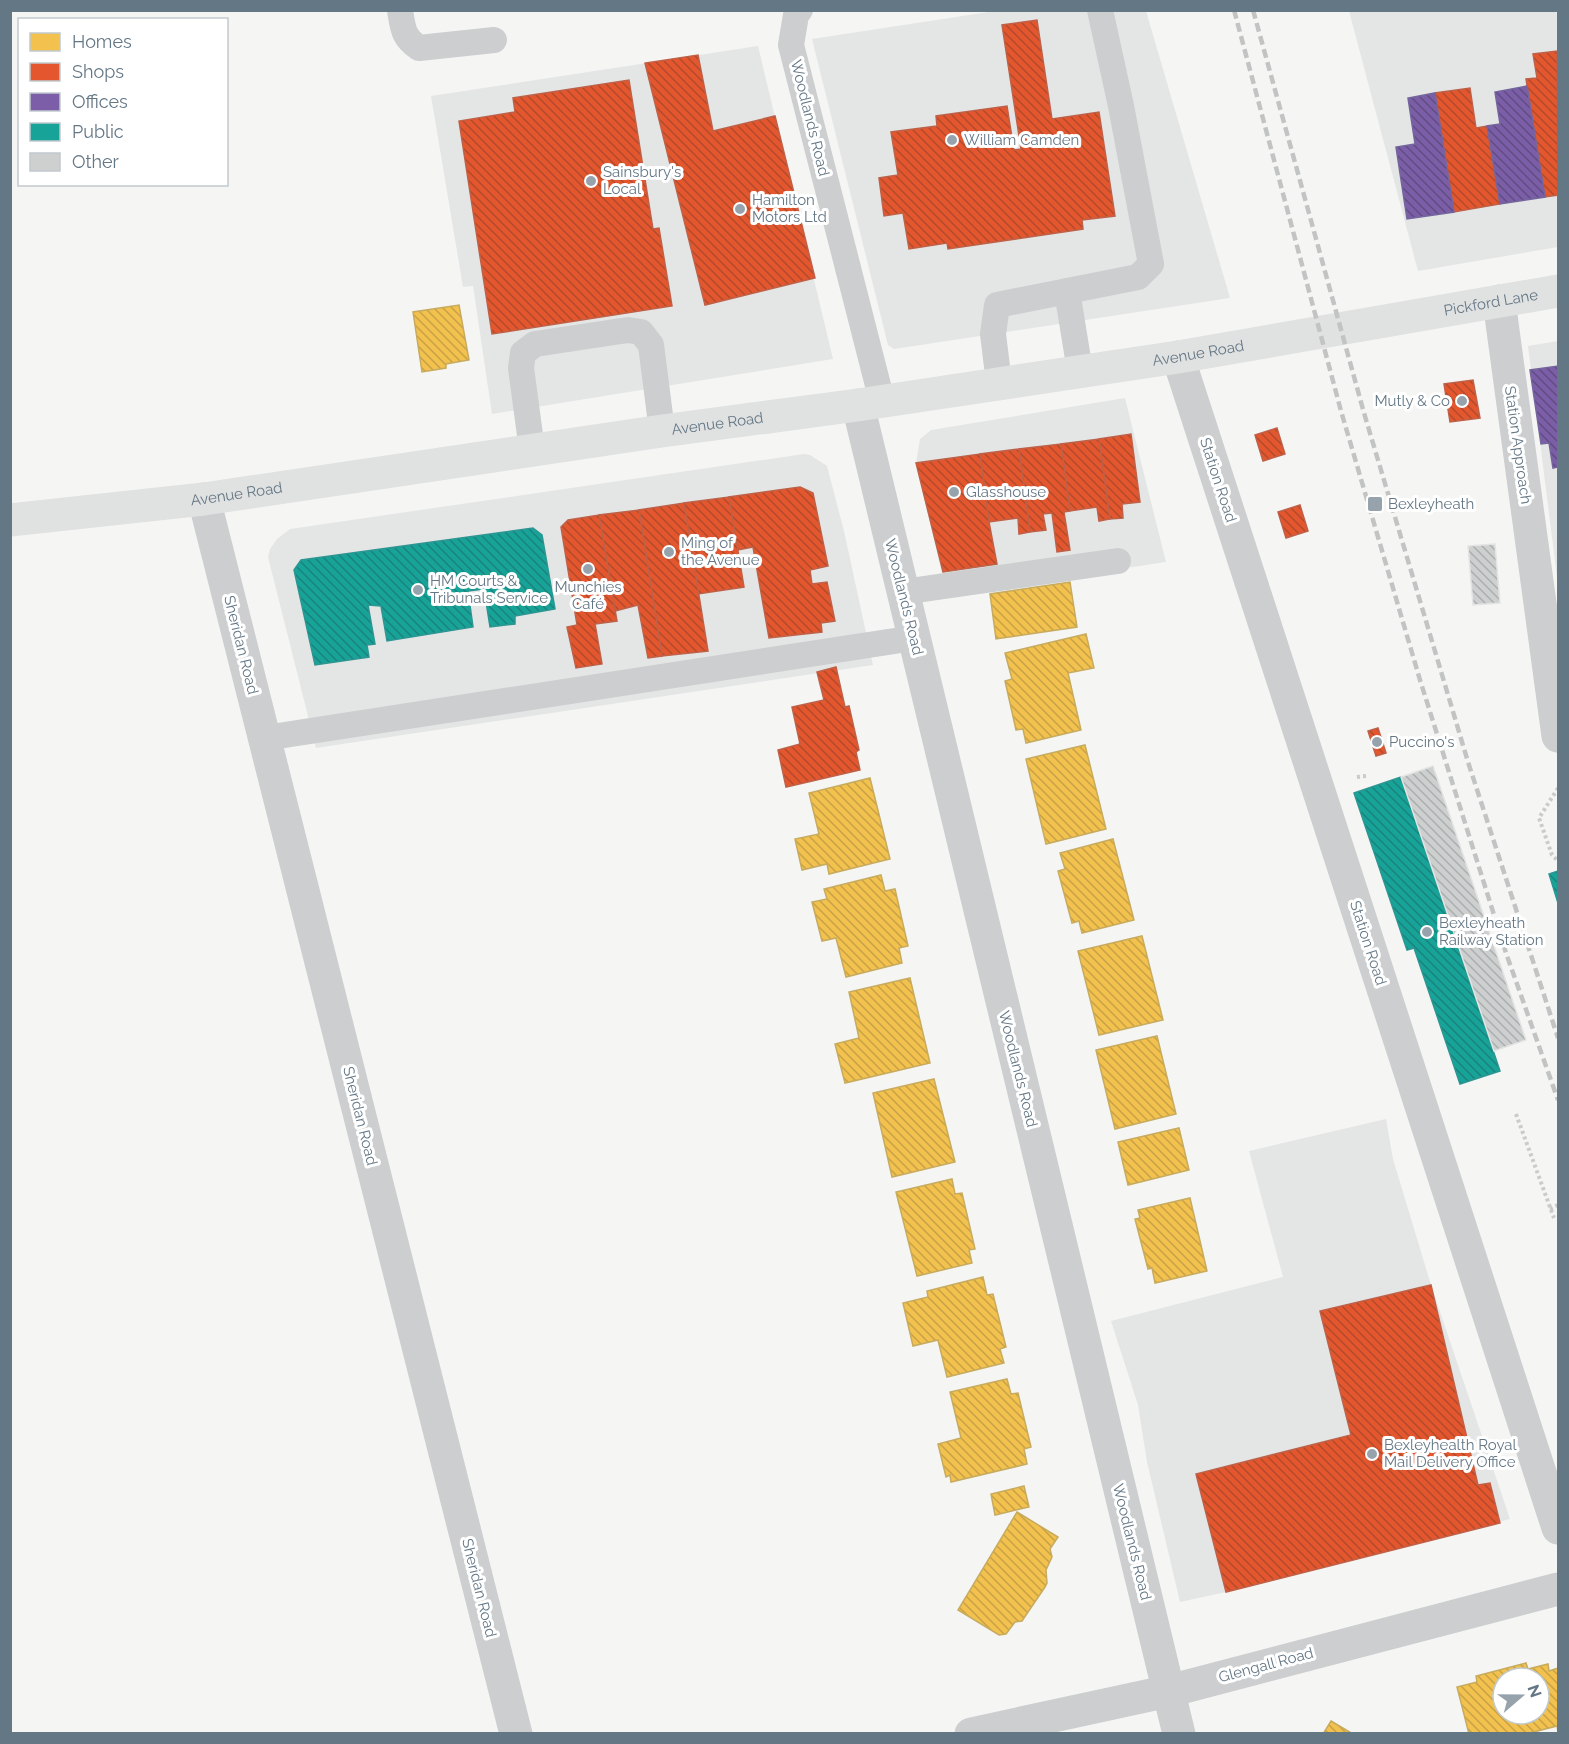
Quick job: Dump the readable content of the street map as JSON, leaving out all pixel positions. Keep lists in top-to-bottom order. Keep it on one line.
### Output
{"streets":{"street":["Woodlands Road","Pickford Lane","Avenue Road","Station Approach","Station Road","Sheridan Road","Glengall Road"]},"crossings":[["Woodlands Road","Avenue Road"],["Woodlands Road","Glengall Road"],["Pickford Lane","Avenue Road"],["Pickford Lane","Station Approach"],["Avenue Road","Station Road"],["Avenue Road","Sheridan Road"]],"places":{"other":["William Camden","Sainsbury's Local","Hamilton Motors Ltd","Mutly & Co","Glasshouse","Ming of the Avenue","Munchies Café","HM Courts & Tribunals Service","Puccino's","Bexleyheath Railway Station","Bexleyhealth Royal Mail Delivery Office"],"transit":["Bexleyheath"]},"legend":["Homes","Shops","Offices","Public","Other"],"north":"right"}
